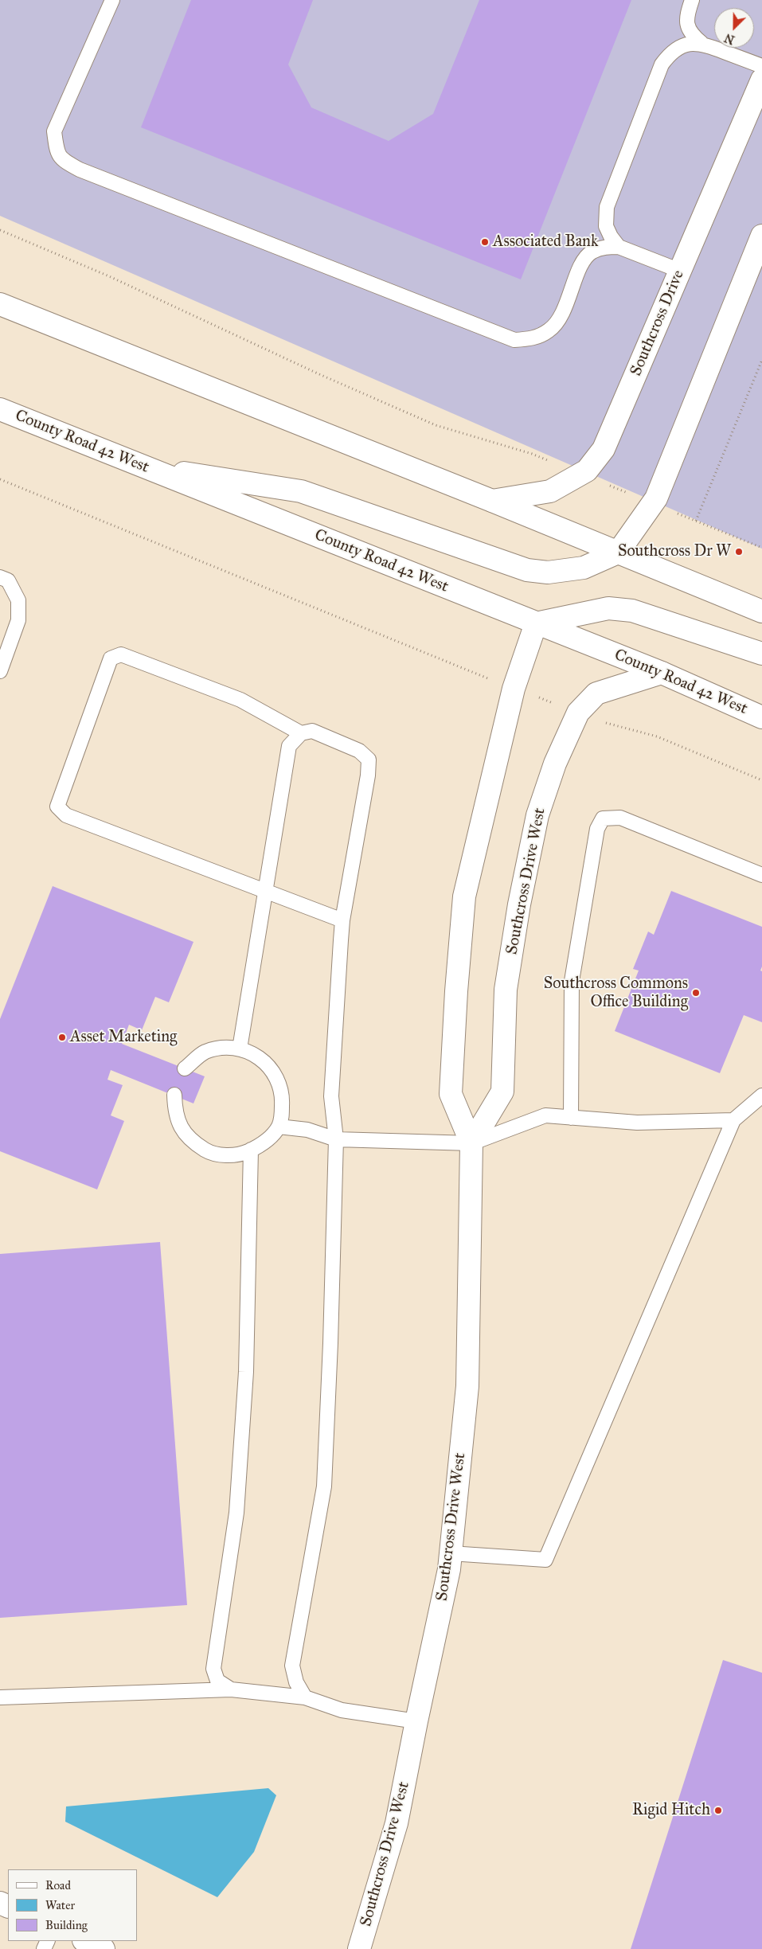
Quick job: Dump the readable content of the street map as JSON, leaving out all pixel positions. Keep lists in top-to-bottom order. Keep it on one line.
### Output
{"streets":{"main road":["Southcross Drive","County Road 42 West","Southcross Drive West"]},"crossings":[["County Road 42 West","Southcross Drive West"]],"places":["Associated Bank","Southcross Dr W","Southcross Commons Office Building","Asset Marketing","Rigid Hitch"],"legend":["Road","Water","Building"],"north":"bottom left"}
